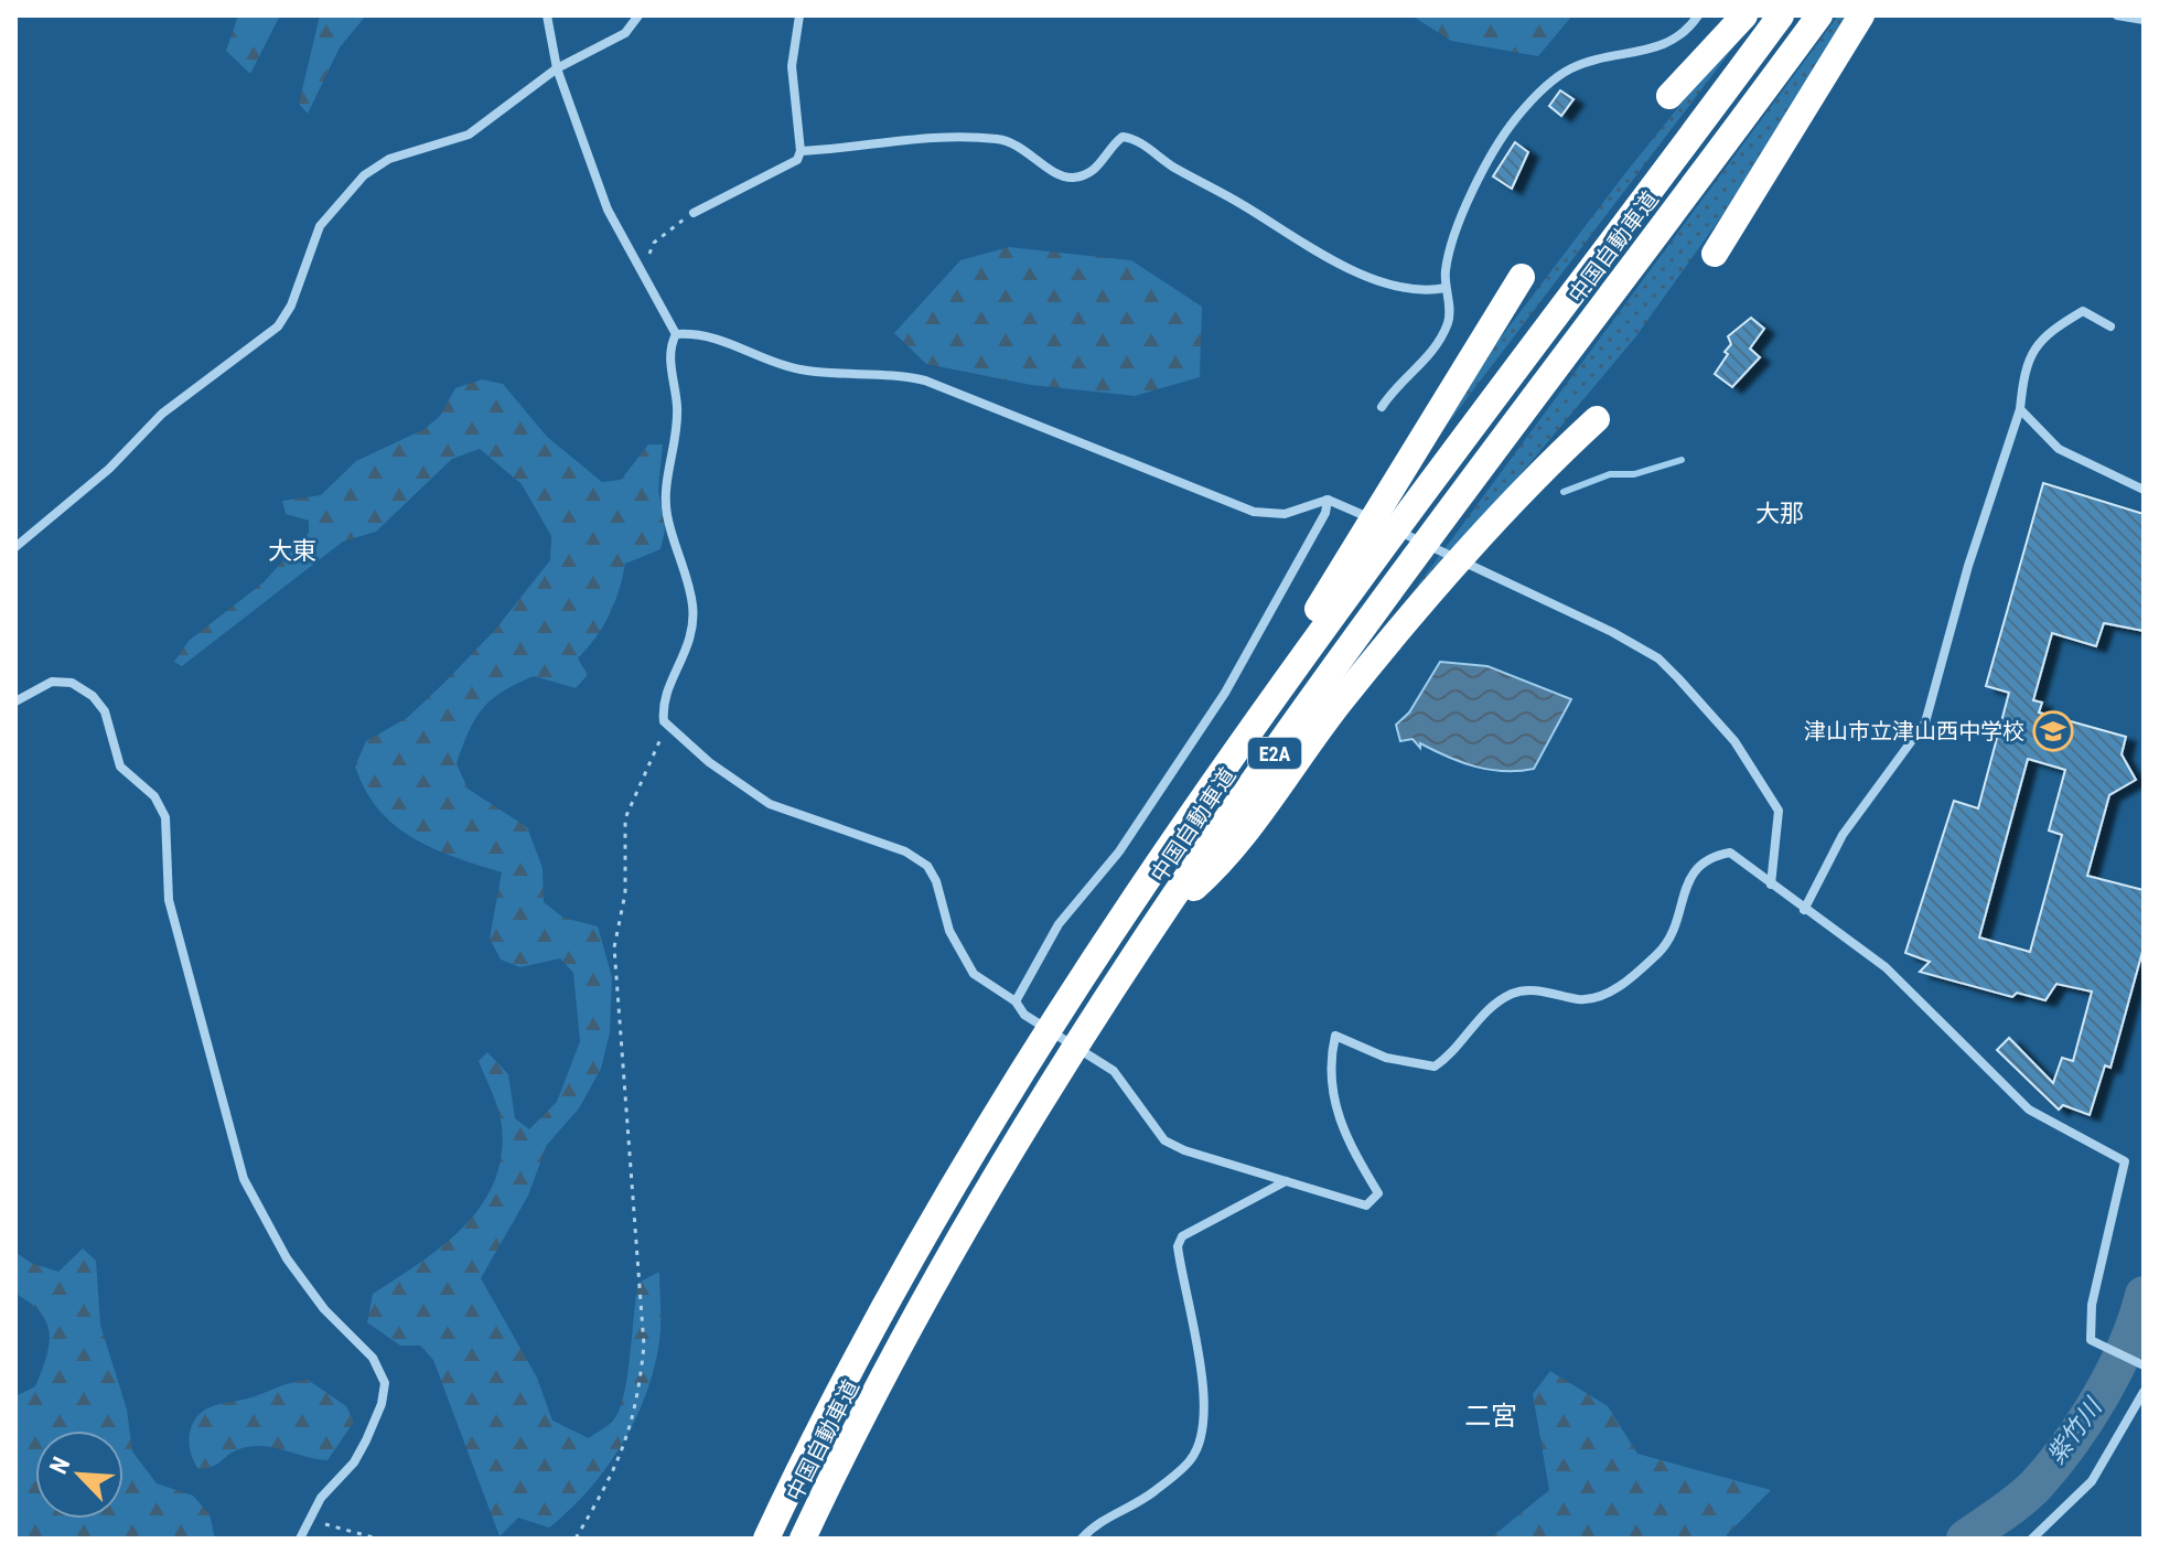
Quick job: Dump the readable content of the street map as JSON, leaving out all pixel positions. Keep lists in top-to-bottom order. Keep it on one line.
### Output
{"streets":{"highway":["中国自動車道","E2A"]},"districts":["大那","大東","二宮"],"water":["紫竹川"],"places":{"school or university":["津山市立津山西中学校"]},"north":"top left"}
